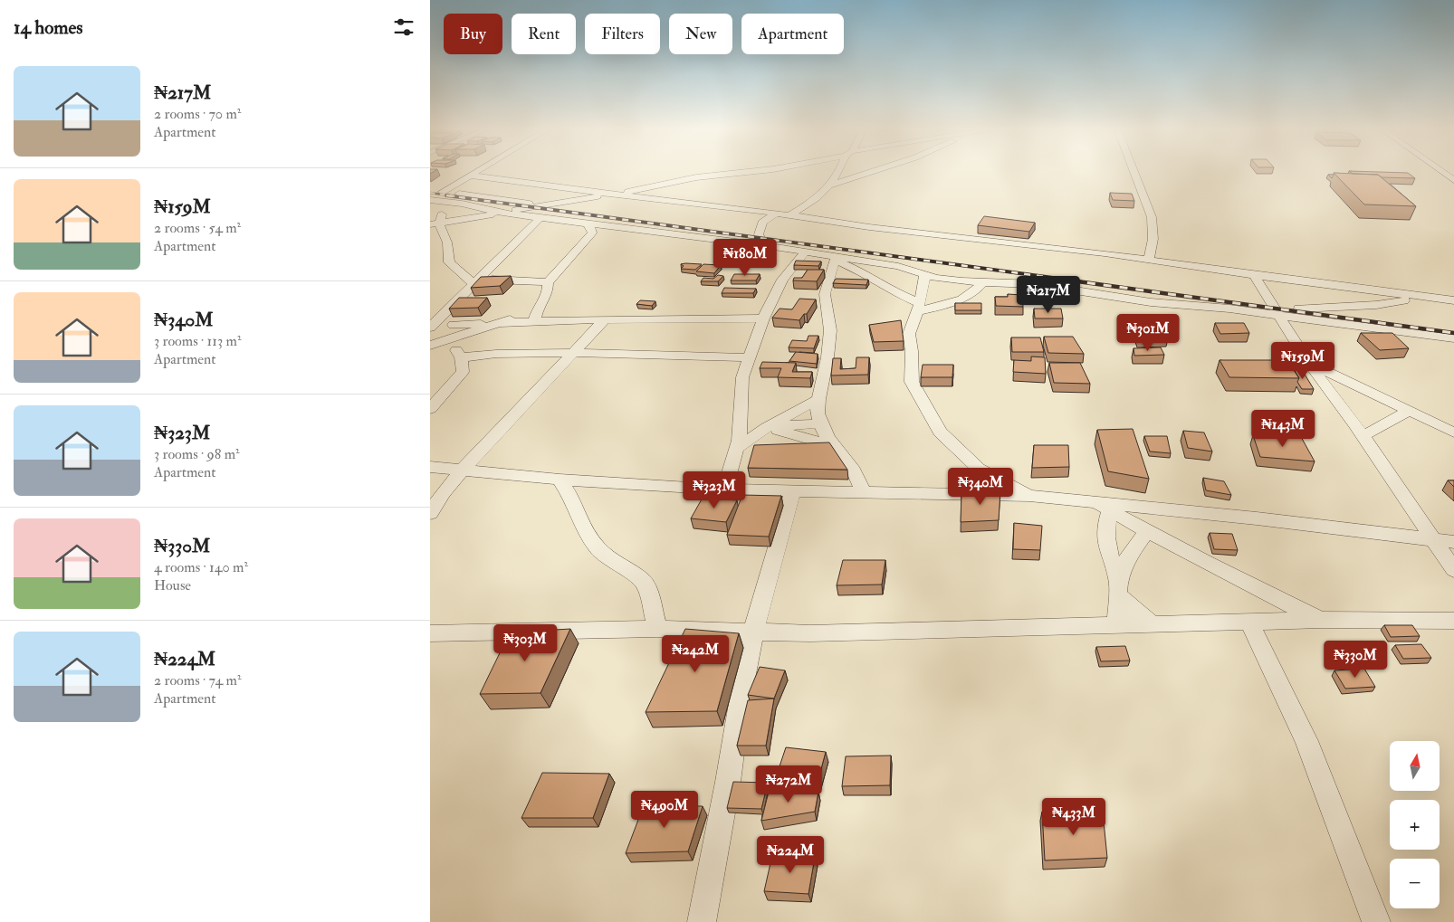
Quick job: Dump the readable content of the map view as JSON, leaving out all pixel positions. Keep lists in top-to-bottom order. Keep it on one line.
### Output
{"north":"top","page":{"heading":"14 homes","chip":["Buy","Rent","Filters","New","Apartment"],"list":[{"name":"₦217M","note":"2 rooms · 70 m² · Apartment"},{"name":"₦159M","note":"2 rooms · 54 m² · Apartment"},{"name":"₦340M","note":"3 rooms · 113 m² · Apartment"},{"name":"₦323M","note":"3 rooms · 98 m² · Apartment"},{"name":"₦330M","note":"4 rooms · 140 m² · House"},{"name":"₦224M","note":"2 rooms · 74 m² · Apartment"}],"price":["₦180M","₦217M","₦301M","₦159M","₦143M","₦340M","₦323M","₦303M","₦242M","₦330M","₦272M","₦490M","₦433M","₦224M"],"map_buttons":["+","−"]}}
